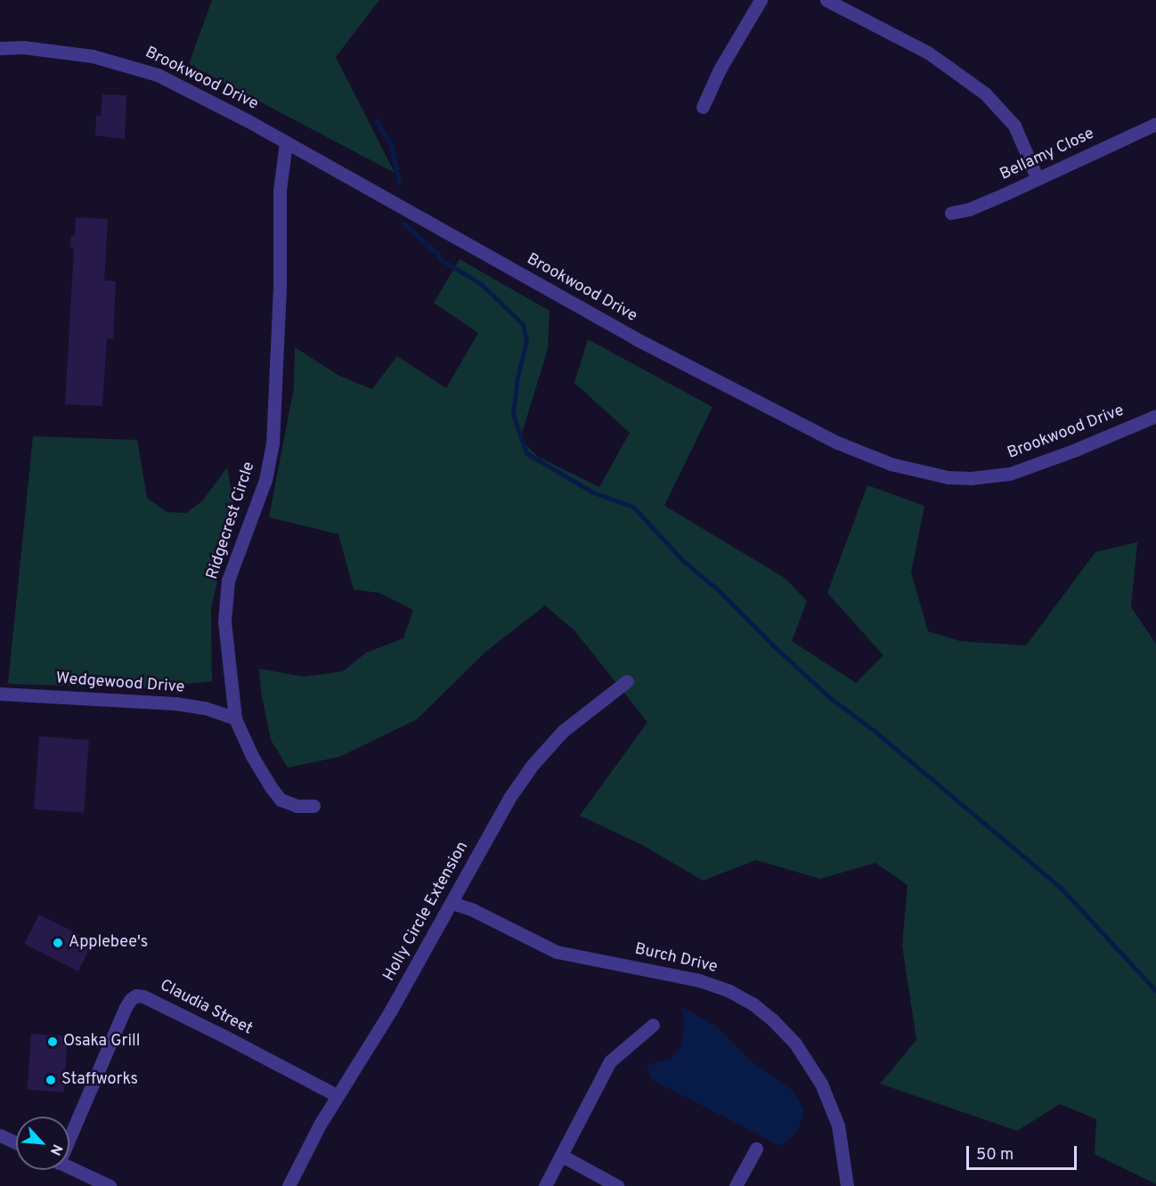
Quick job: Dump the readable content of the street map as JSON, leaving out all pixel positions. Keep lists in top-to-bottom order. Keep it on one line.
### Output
{"streets":{"street":["Brookwood Drive","Bellamy Close","Ridgecrest Circle","Wedgewood Drive","Holly Circle Extension","Burch Drive","Claudia Street"]},"crossings":[["Brookwood Drive","Ridgecrest Circle"],["Ridgecrest Circle","Wedgewood Drive"],["Holly Circle Extension","Burch Drive"],["Holly Circle Extension","Claudia Street"]],"places":["Applebee's","Osaka Grill","Staffworks"],"scale_bar":"50 m","north":"bottom right"}
